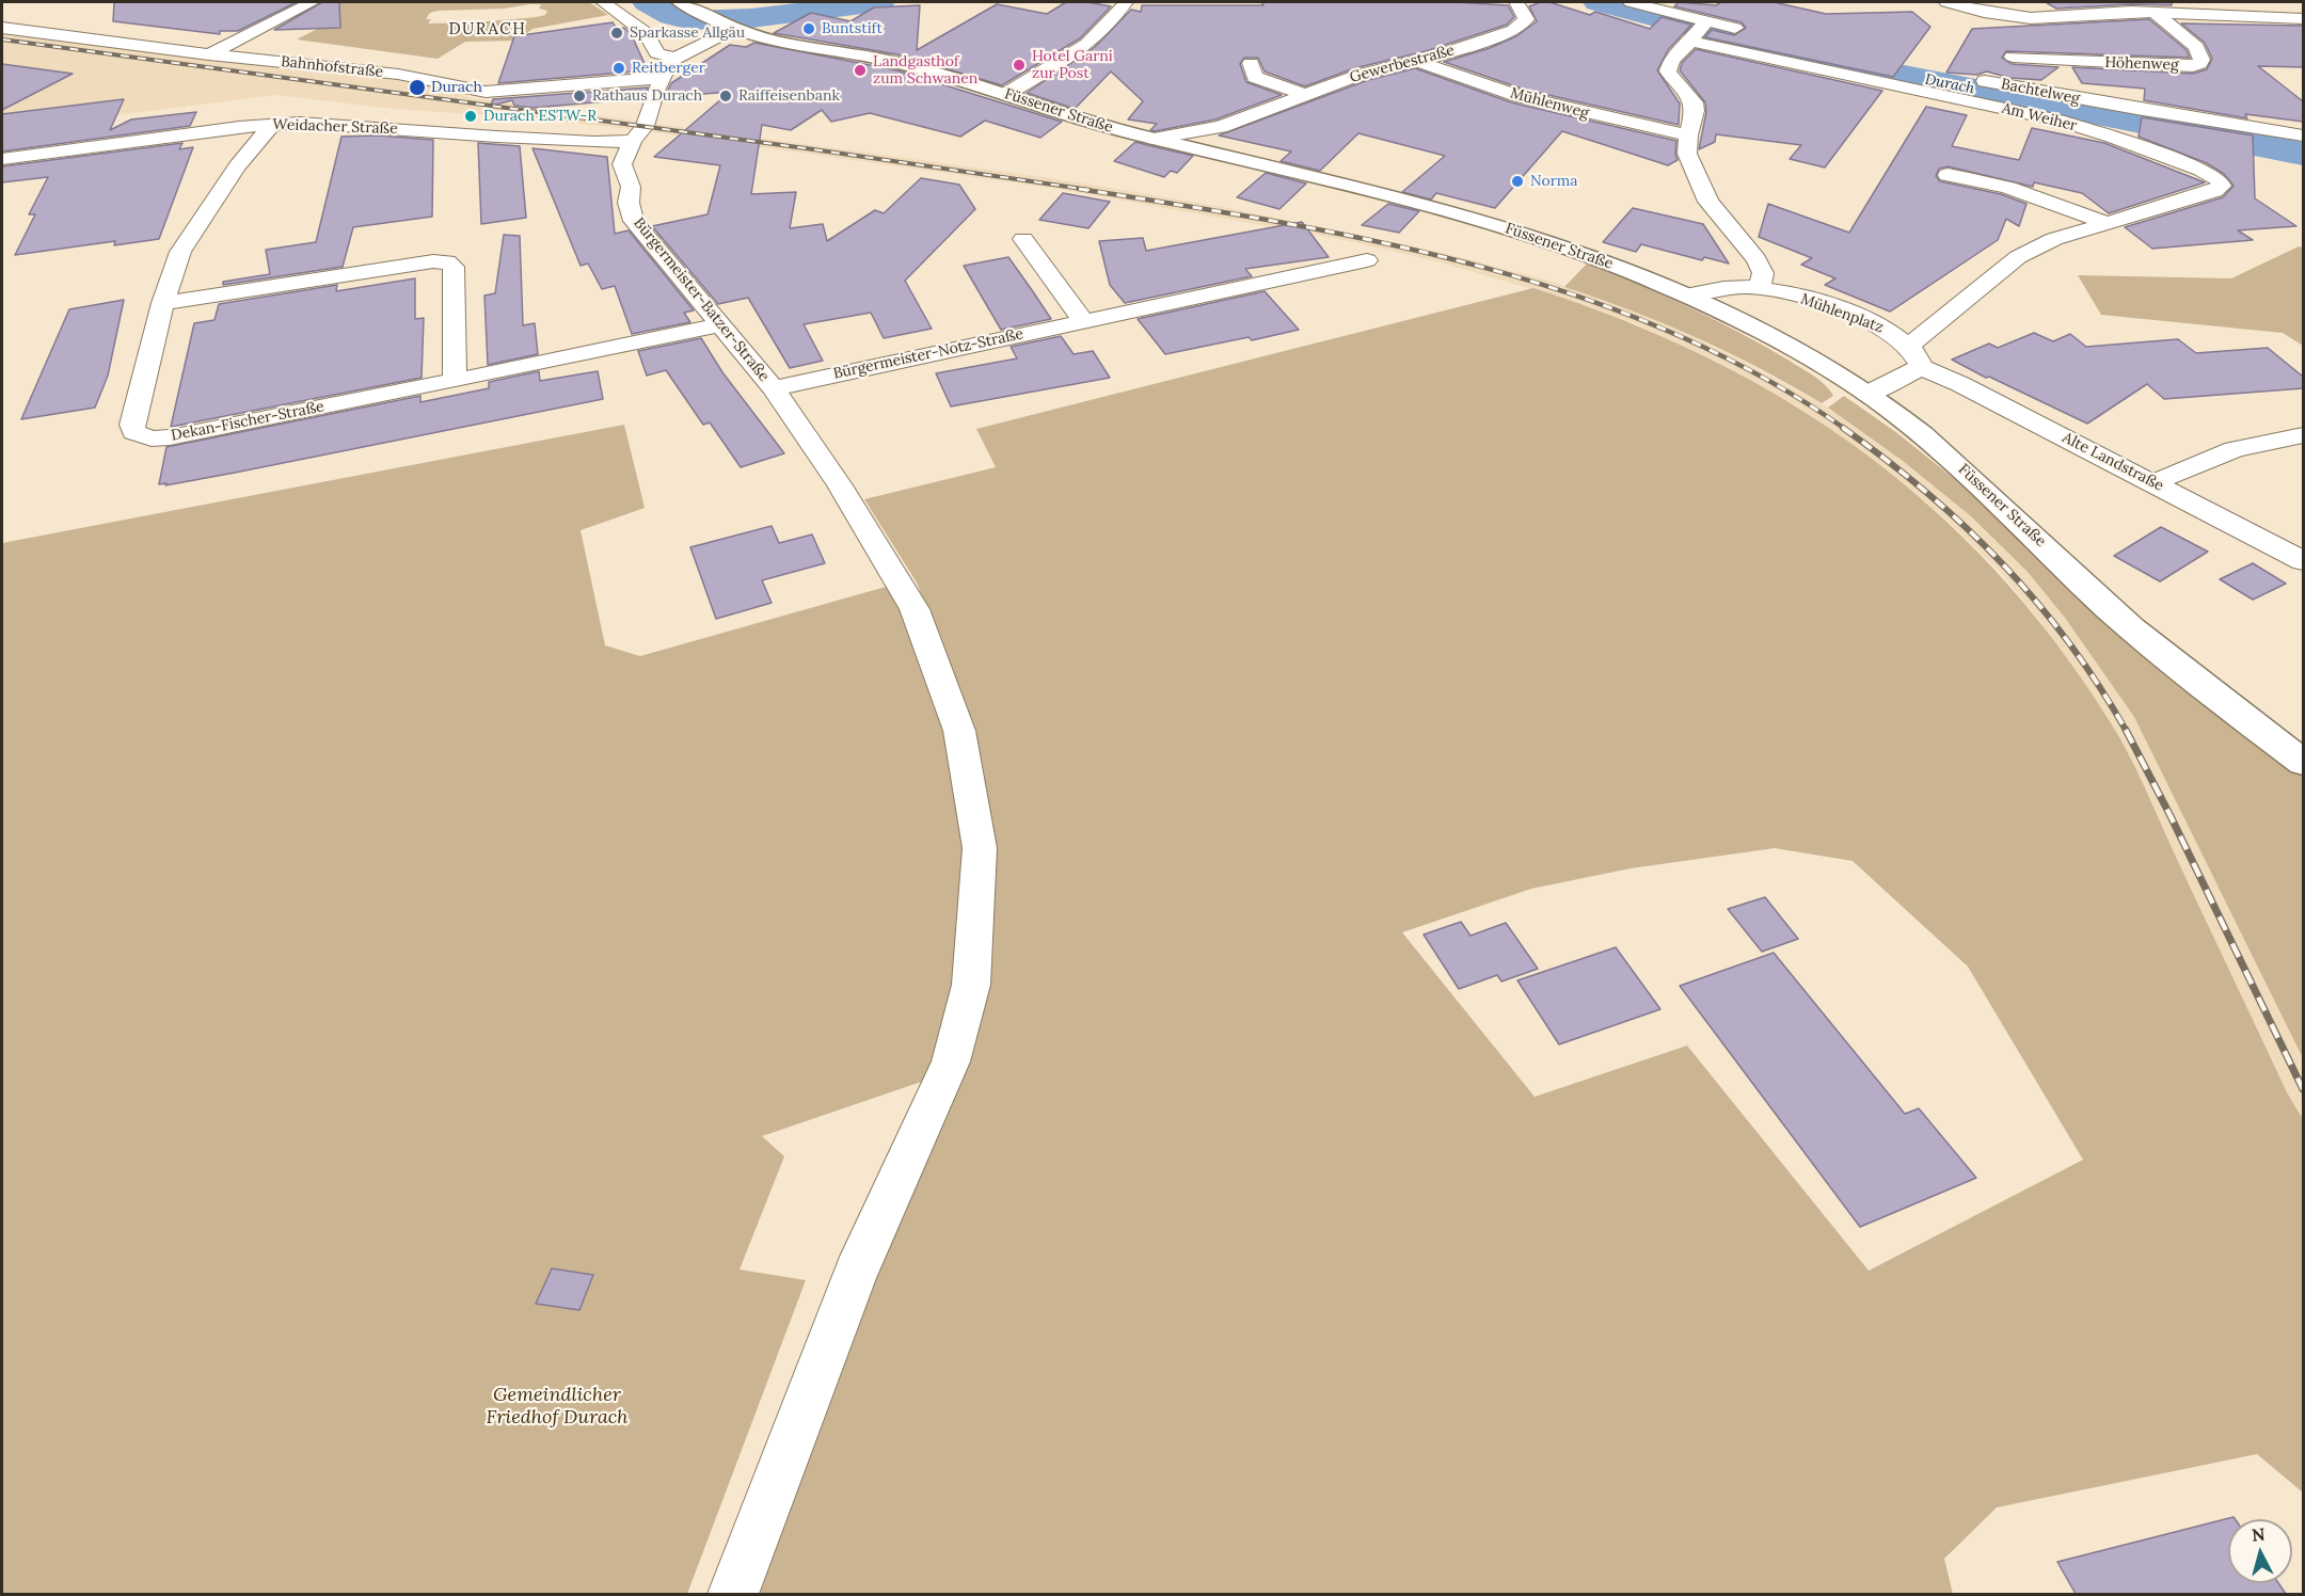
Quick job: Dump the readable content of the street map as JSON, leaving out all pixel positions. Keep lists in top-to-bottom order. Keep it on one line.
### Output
{"streets":{"main road":["Füssener Straße"],"street":["Gewerbestraße","Höhenweg","Bahnhofstraße","Bachtelweg","Mühlenweg","Am Weiher","Weidacher Straße","Bürgermeister-Batzer-Straße","Mühlenplatz","Bürgermeister-Notz-Straße","Dekan-Fischer-Straße","Alte Landstraße"]},"crossings":[["Gewerbestraße","Mühlenweg"],["Gewerbestraße","Füssener Straße"],["Bahnhofstraße","Bürgermeister-Batzer-Straße"],["Füssener Straße","Bürgermeister-Batzer-Straße"],["Füssener Straße","Mühlenplatz"],["Am Weiher","Mühlenplatz"],["Am Weiher","Alte Landstraße"],["Weidacher Straße","Bürgermeister-Batzer-Straße"],["Weidacher Straße","Dekan-Fischer-Straße"],["Bürgermeister-Batzer-Straße","Bürgermeister-Notz-Straße"],["Bürgermeister-Batzer-Straße","Dekan-Fischer-Straße"],["Mühlenplatz","Alte Landstraße"]],"districts":["DURACH"],"water":["Durach"],"parks":["Gemeindlicher Friedhof Durach"],"places":["Buntstift","Sparkasse Allgäu","Hotel Garni zur Post","Reitberger","Landgasthof zum Schwanen","Durach","Rathaus Durach","Raiffeisenbank","Durach ESTW-R","Norma"],"north":"top"}
